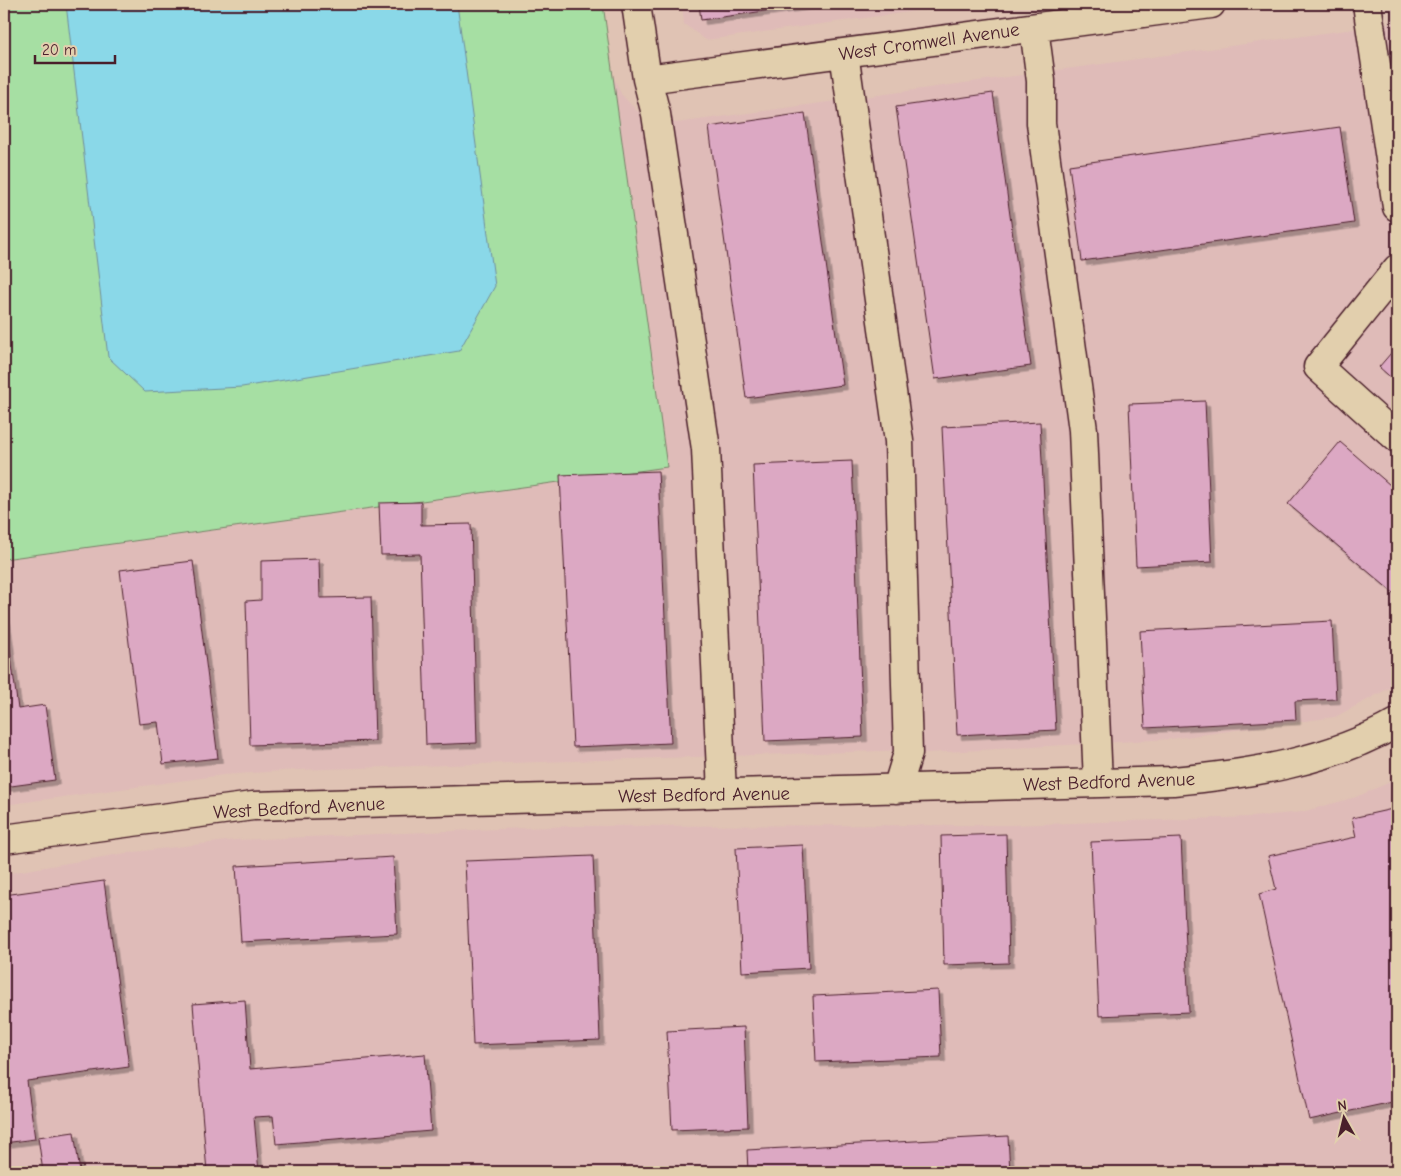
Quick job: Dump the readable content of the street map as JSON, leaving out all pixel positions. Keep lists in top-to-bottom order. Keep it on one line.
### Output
{"streets":{"street":["West Cromwell Avenue","West Bedford Avenue"]},"scale_bar":"20 m","north":"top"}
